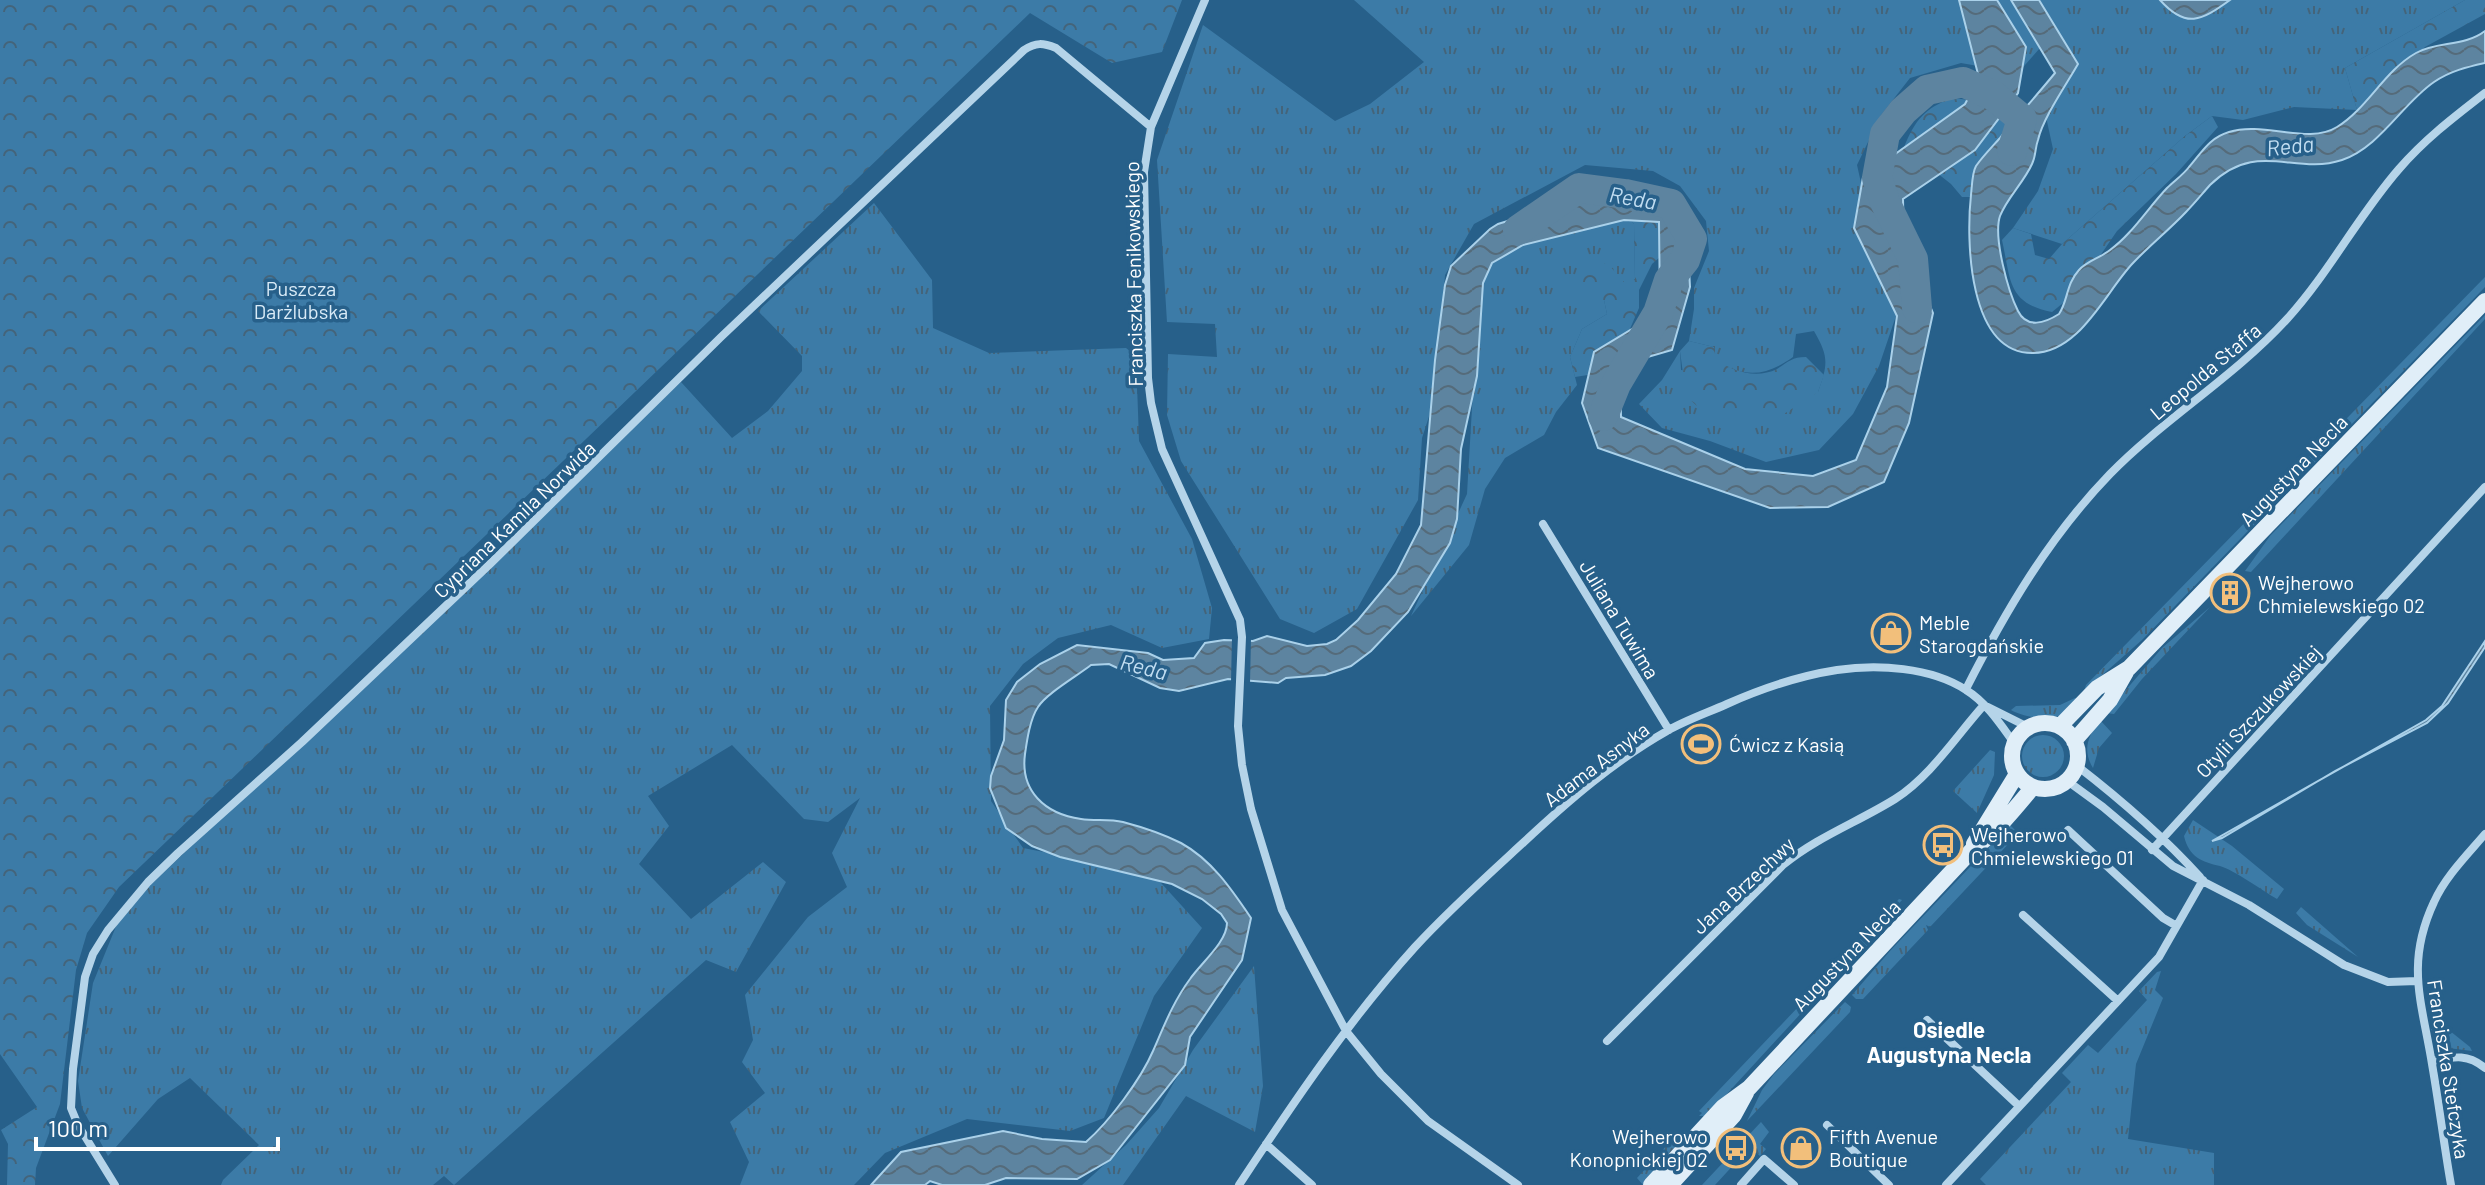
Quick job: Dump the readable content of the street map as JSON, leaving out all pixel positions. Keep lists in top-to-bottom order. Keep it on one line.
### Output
{"streets":{"main road":["Augustyna Necla"],"street":["Franciszka Fenikowskiego","Leopolda Staffa","Cypriana Kamila Norwida","Juliana Tuwima","Otylii Szczukowskiej","Adama Asnyka","Jana Brzechwy","Franciszka Stefczyka"]},"crossings":[["Franciszka Fenikowskiego","Cypriana Kamila Norwida"],["Franciszka Fenikowskiego","Adama Asnyka"],["Leopolda Staffa","Adama Asnyka"],["Augustyna Necla","Adama Asnyka"],["Juliana Tuwima","Adama Asnyka"],["Adama Asnyka","Jana Brzechwy"]],"districts":["Osiedle Augustyna Necla"],"water":["Reda"],"parks":["Puszcza Darżlubska"],"places":{"building":["Wejherowo Chmielewskiego 02"],"shop":["Meble Starogdańskie","Fifth Avenue Boutique"],"sports":["Ćwicz z Kasią"],"bus stop":["Wejherowo Chmielewskiego 01","Wejherowo Konopnickiej 02"]},"scale_bar":"100 m"}
